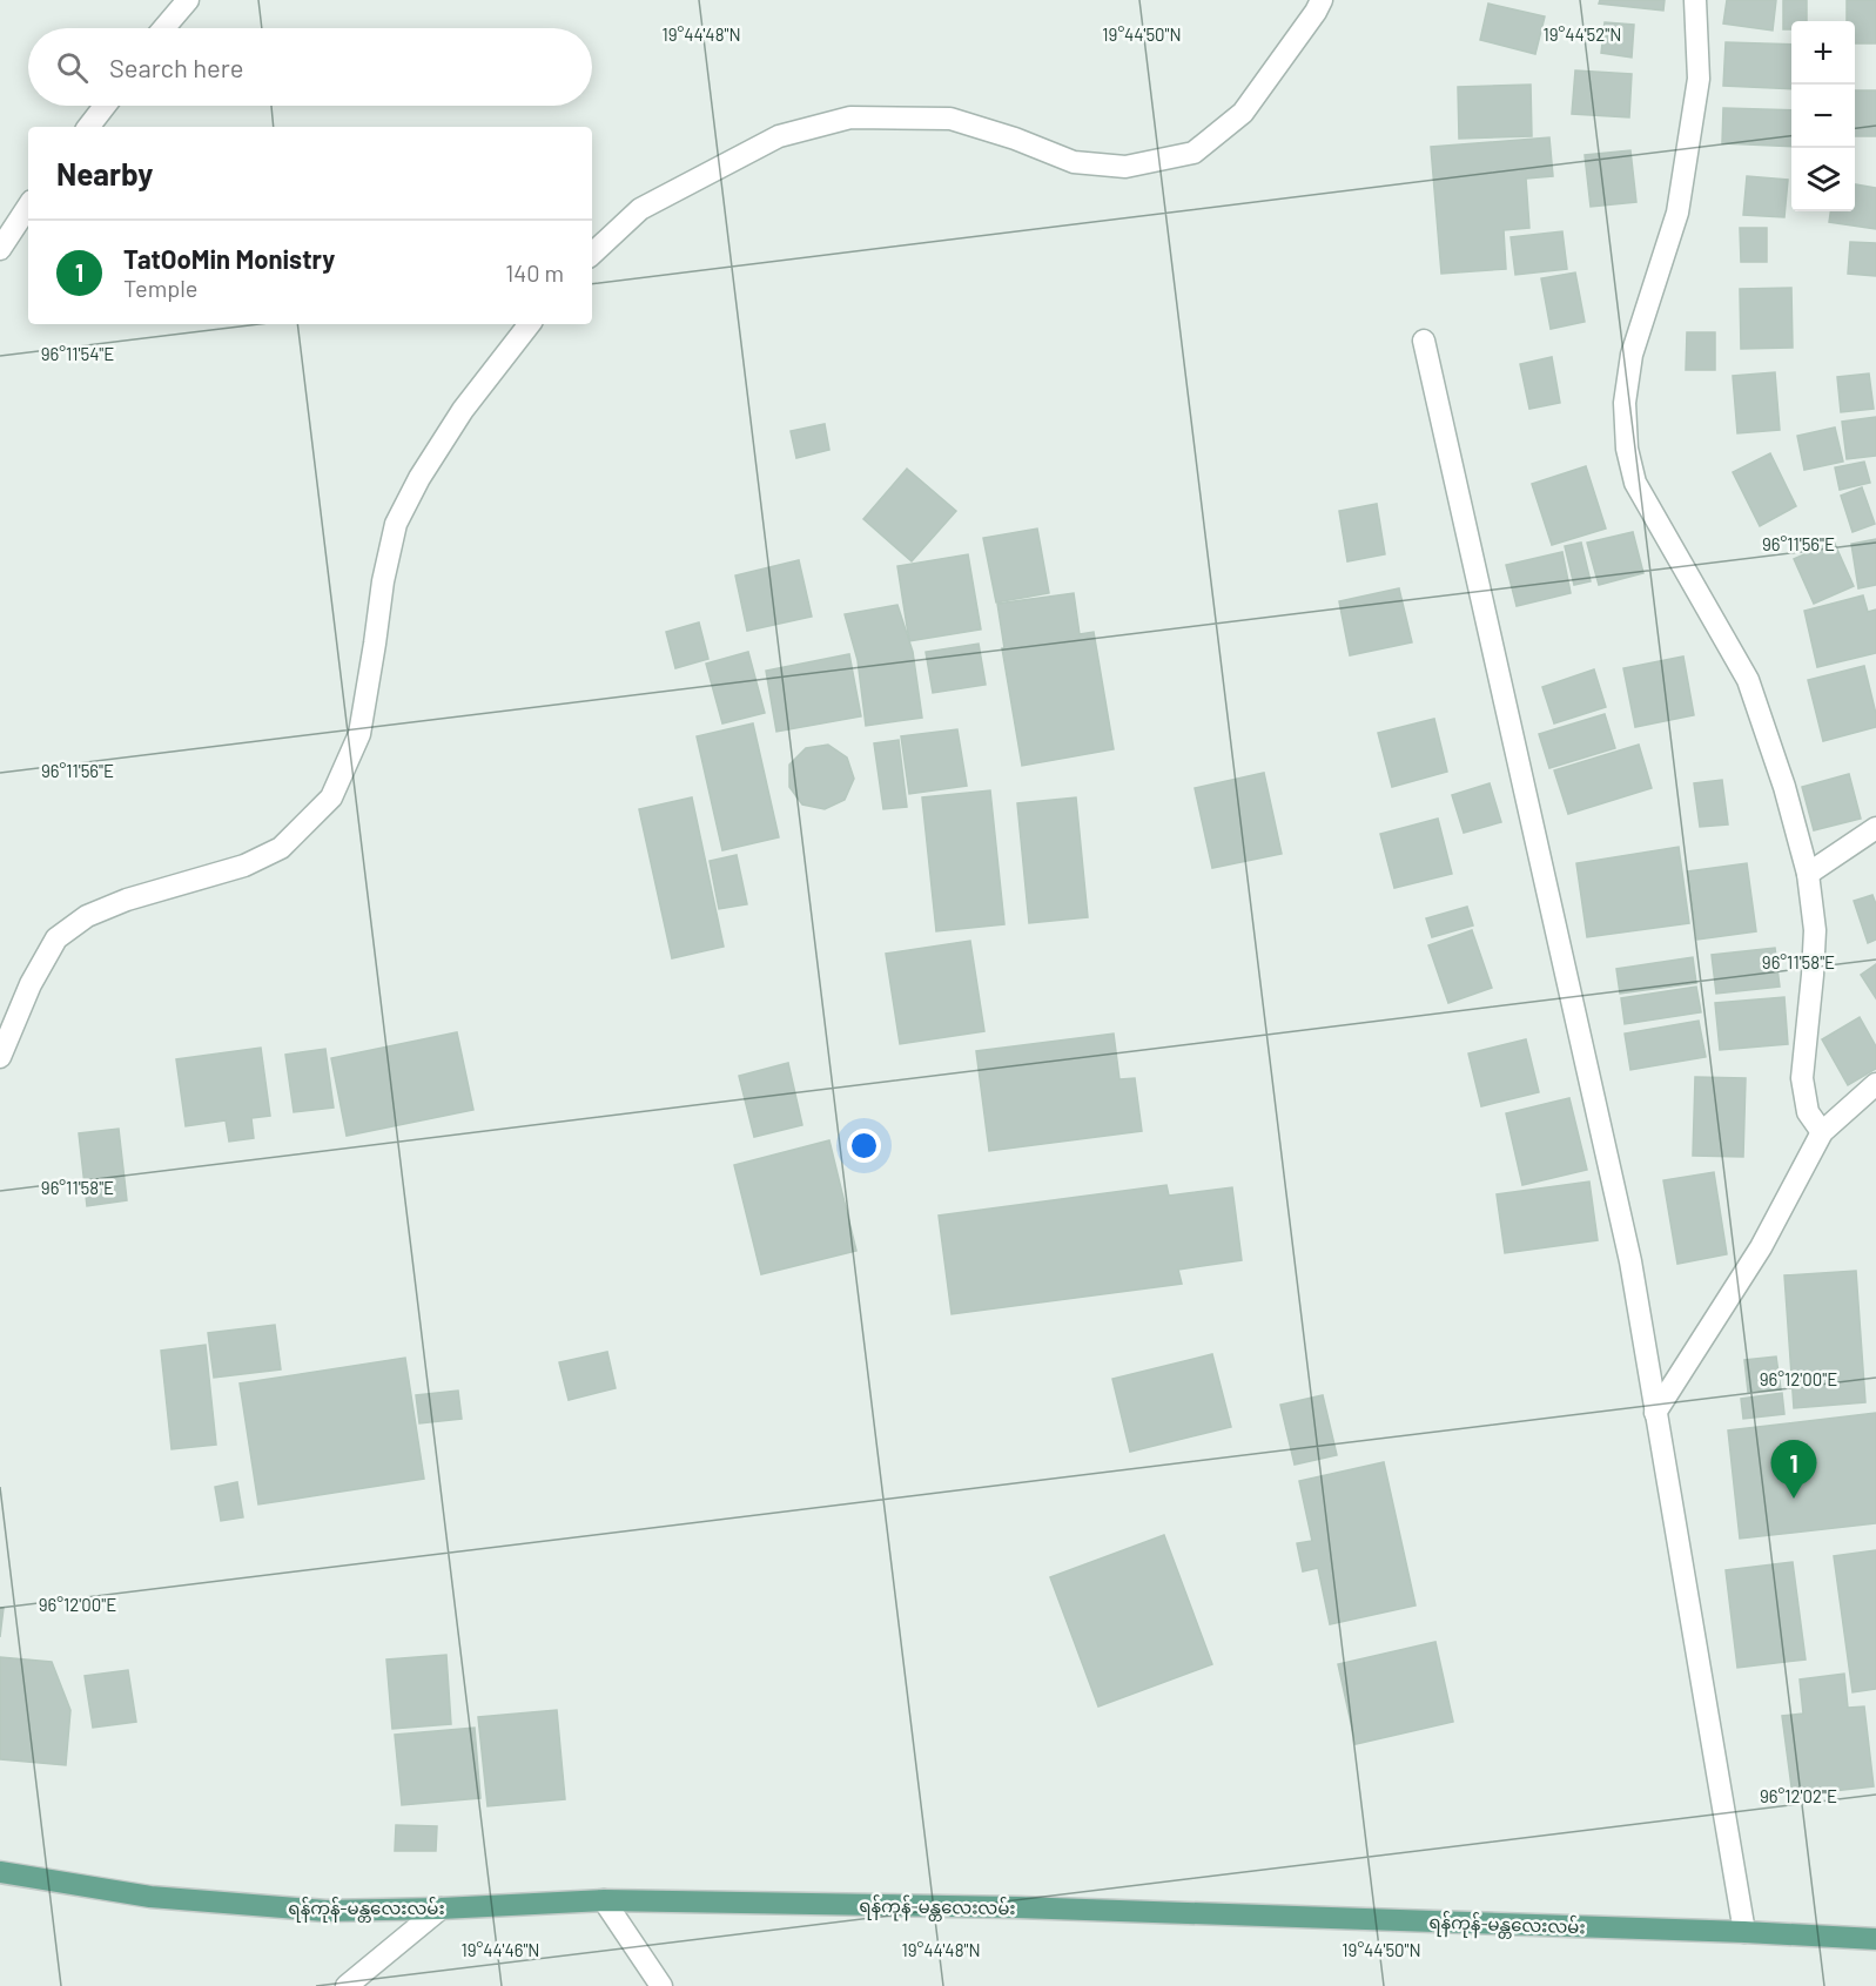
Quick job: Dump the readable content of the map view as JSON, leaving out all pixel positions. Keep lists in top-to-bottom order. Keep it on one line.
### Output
{"streets":{"main road":["ရန်ကုန်-မန္တလေးလမ်း"]},"page":{"map_buttons":["+","−"],"search":"Search here","heading":"Nearby","list":[{"mark":"1","name":"TatOoMin Monistry","note":"Temple","value":"140 m"}],"pins":"1"},"coordinates":["19°44'48\"N","19°44'50\"N","19°44'52\"N","96°11'54\"E","96°11'56\"E","96°11'58\"E","96°12'00\"E","96°12'02\"E","19°44'46\"N"]}
